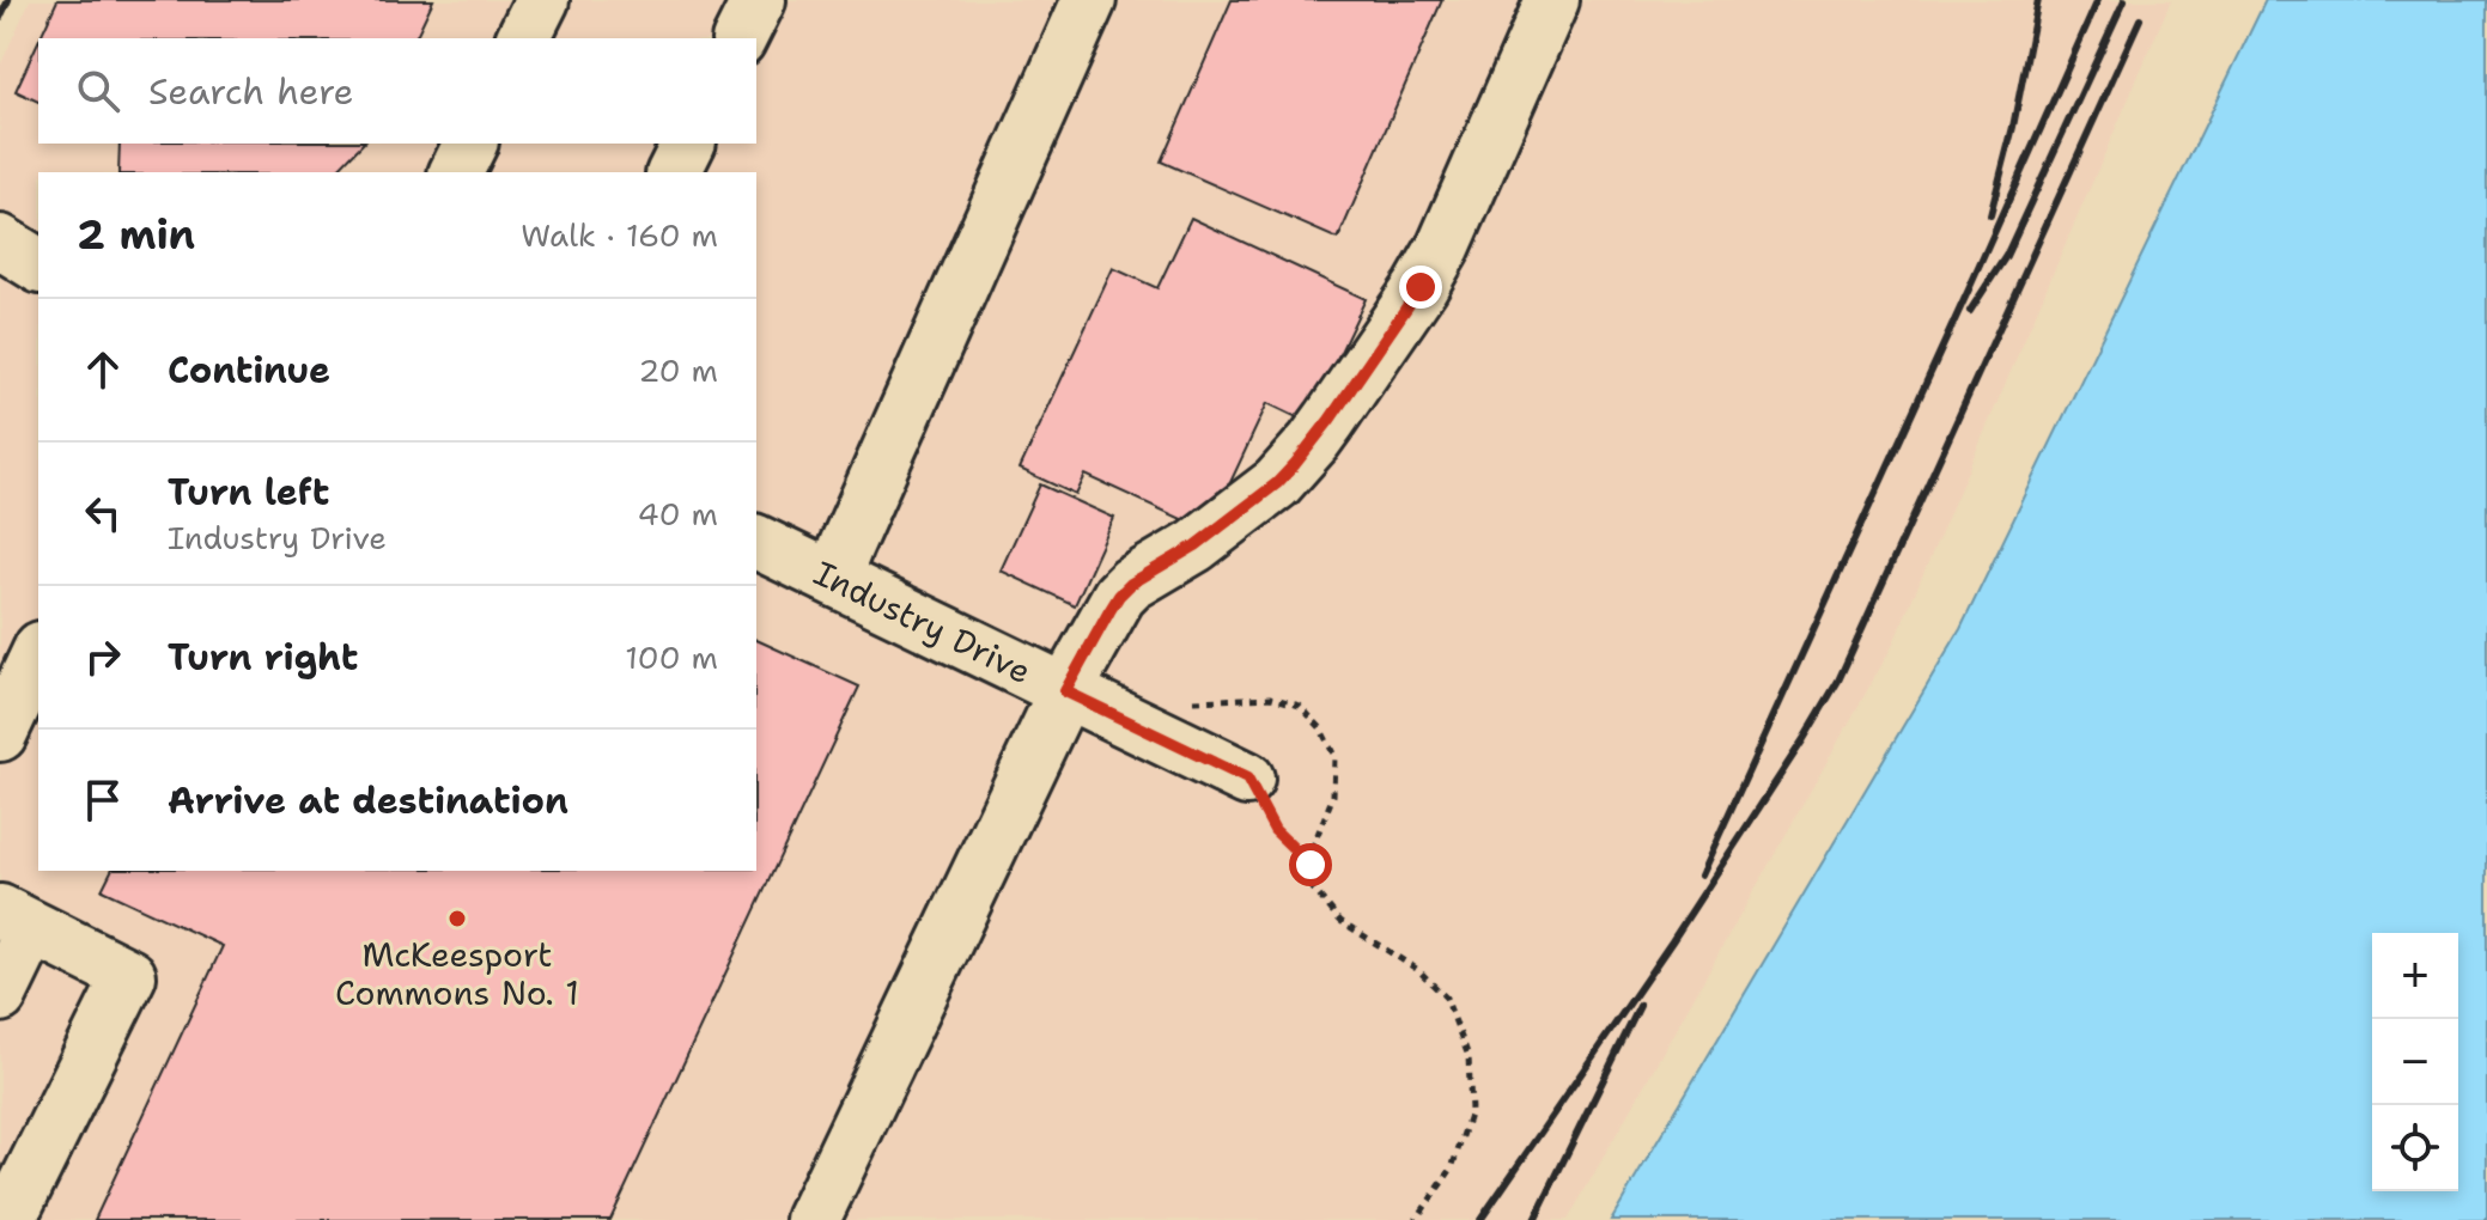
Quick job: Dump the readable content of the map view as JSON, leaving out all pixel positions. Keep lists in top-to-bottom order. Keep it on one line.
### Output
{"streets":{"street":["Industry Drive"]},"places":["McKeesport Commons No. 1"],"page":{"search":"Search here","heading":["2 min","Walk · 160 m"],"list":[["Continue","20 m"],["Turn left","Industry Drive","40 m"],["Turn right","100 m"],"Arrive at destination"],"map_buttons":["+","−"]}}
